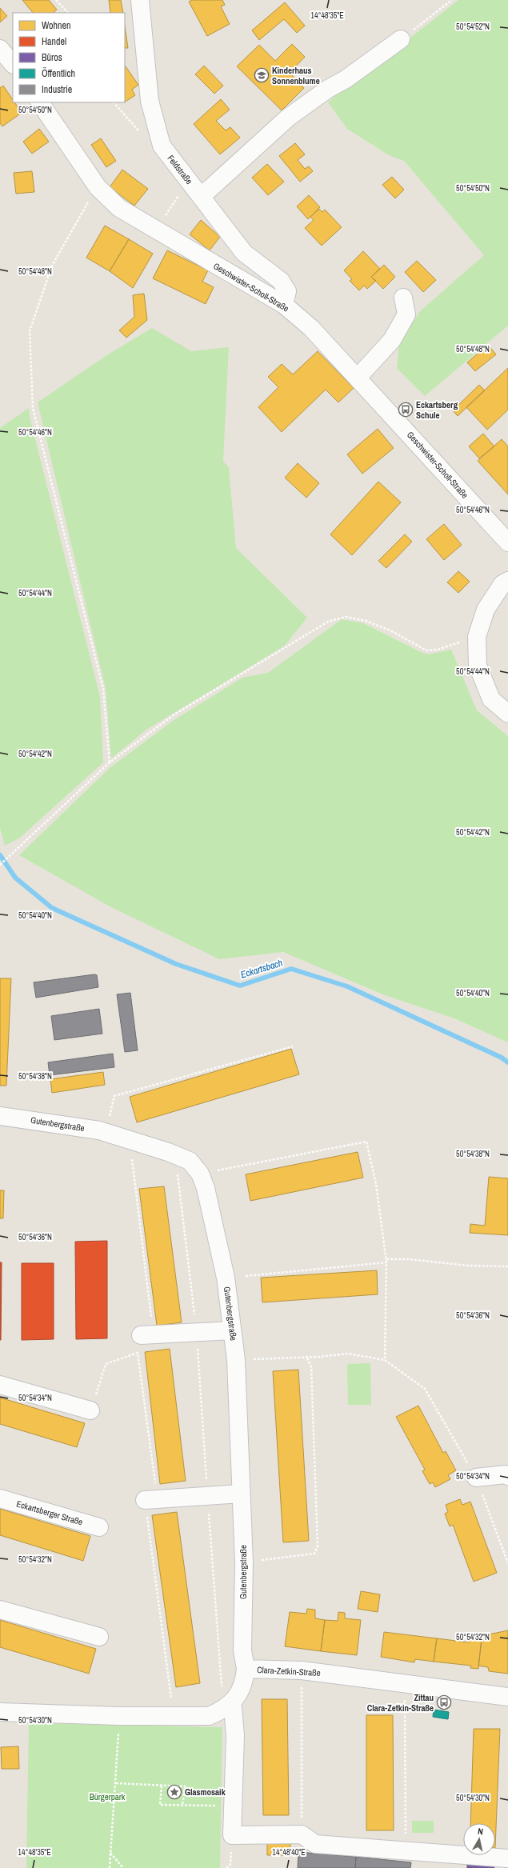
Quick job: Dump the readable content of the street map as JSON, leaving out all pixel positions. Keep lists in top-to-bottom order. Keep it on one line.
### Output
{"streets":{"street":["Feldstraße","Geschwister-Scholl-Straße","Gutenbergstraße","Eckartsberger Straße","Clara-Zetkin-Straße"]},"crossings":[["Feldstraße","Geschwister-Scholl-Straße"],["Gutenbergstraße","Clara-Zetkin-Straße"]],"water":["Eckartsbach"],"parks":["Bürgerpark"],"places":{"school or university":["Kinderhaus Sonnenblume"],"bus stop":["Eckartsberg Schule","Zittau Clara-Zetkin-Straße"],"place":["Glasmosaik"]},"legend":["Wohnen","Handel","Büros","Öffentlich","Industrie"],"north":"top","coordinates":["14°48'35\"E","50°54'52\"N","50°54'50\"N","50°54'48\"N","50°54'46\"N","50°54'44\"N","50°54'42\"N","50°54'40\"N","50°54'38\"N","50°54'36\"N","50°54'34\"N","50°54'32\"N","50°54'30\"N","14°48'40\"E"]}
